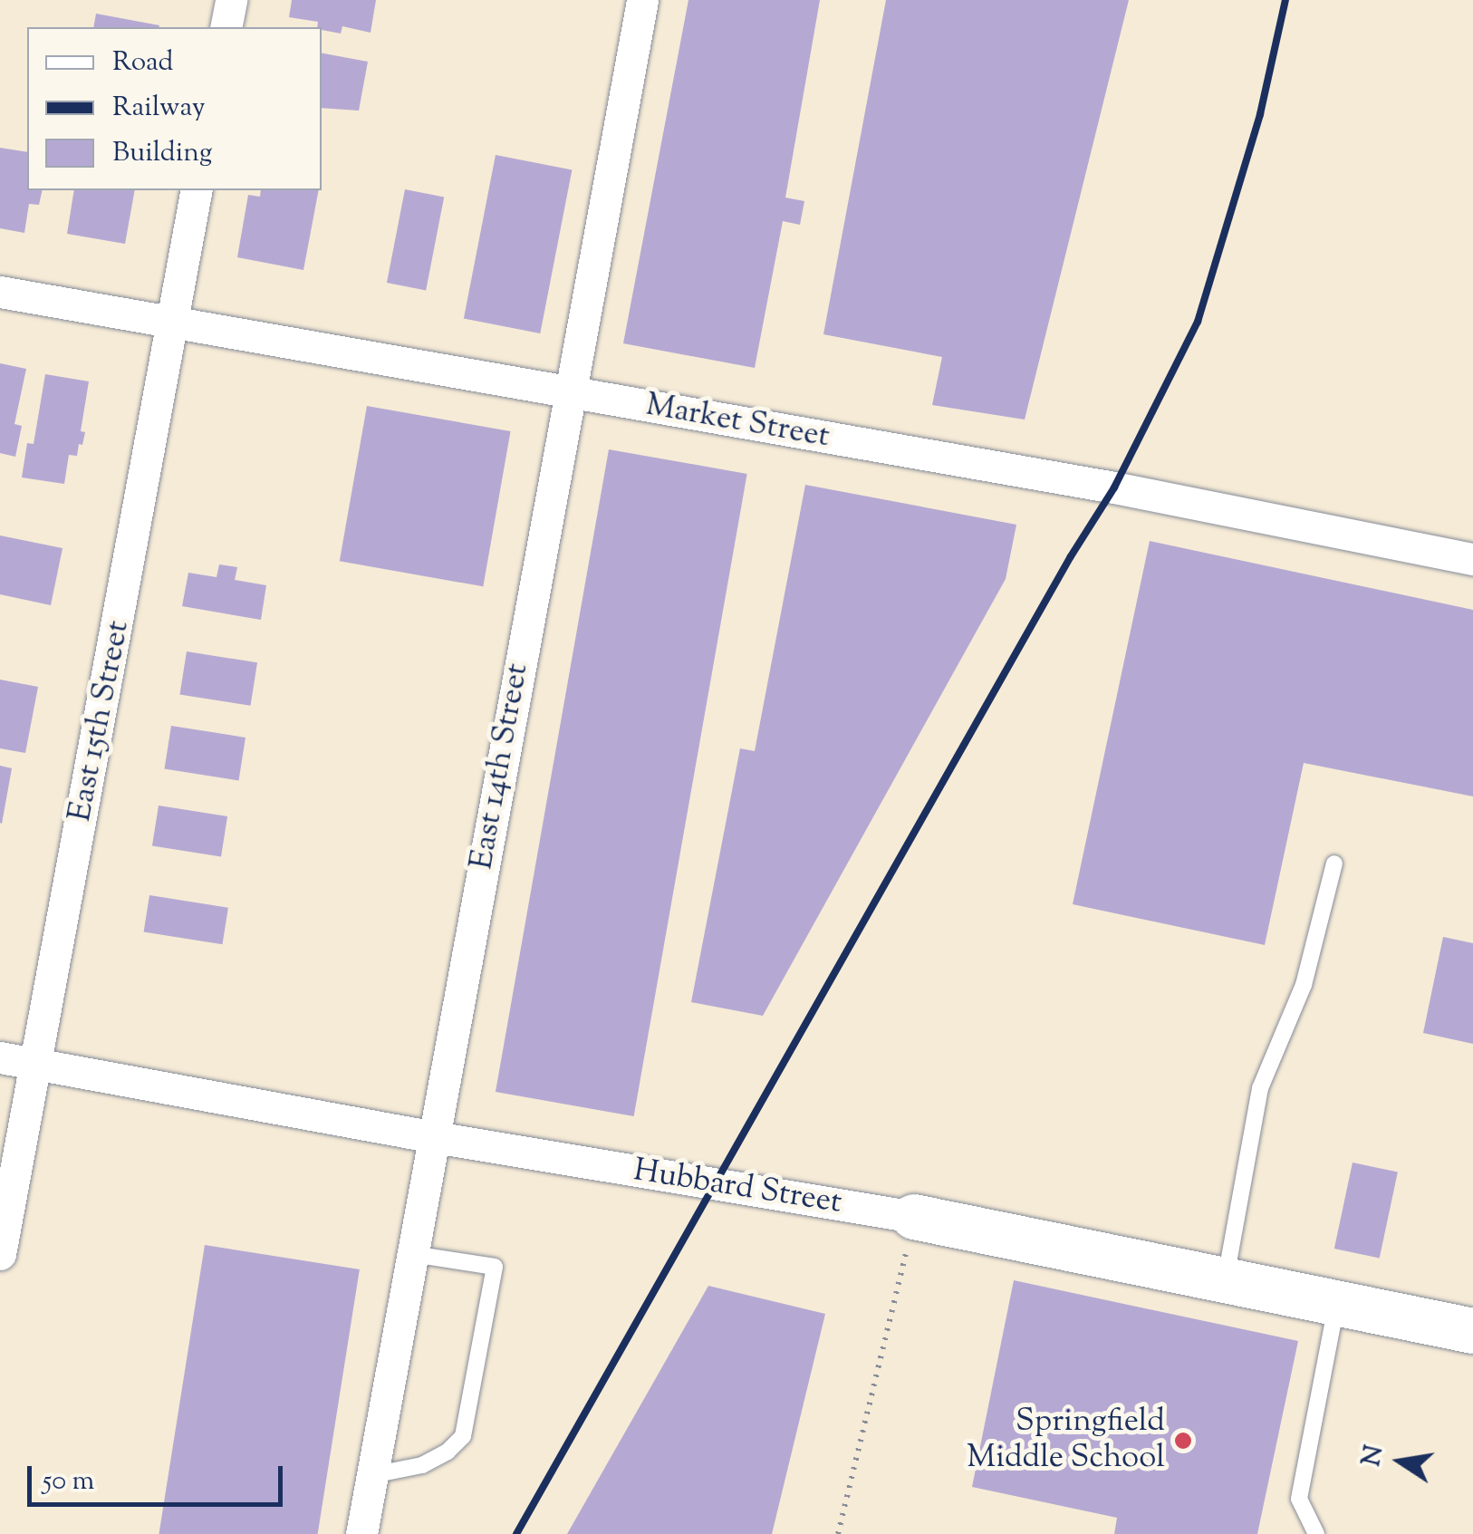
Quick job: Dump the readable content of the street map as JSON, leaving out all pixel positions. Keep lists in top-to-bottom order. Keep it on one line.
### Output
{"streets":{"main road":["Hubbard Street"],"street":["Market Street","East 15th Street","East 14th Street"]},"crossings":[["Market Street","East 15th Street"],["Market Street","East 14th Street"],["East 15th Street","Hubbard Street"],["East 14th Street","Hubbard Street"]],"places":["Springfield Middle School"],"legend":["Road","Railway","Building"],"scale_bar":"50 m","north":"left"}
